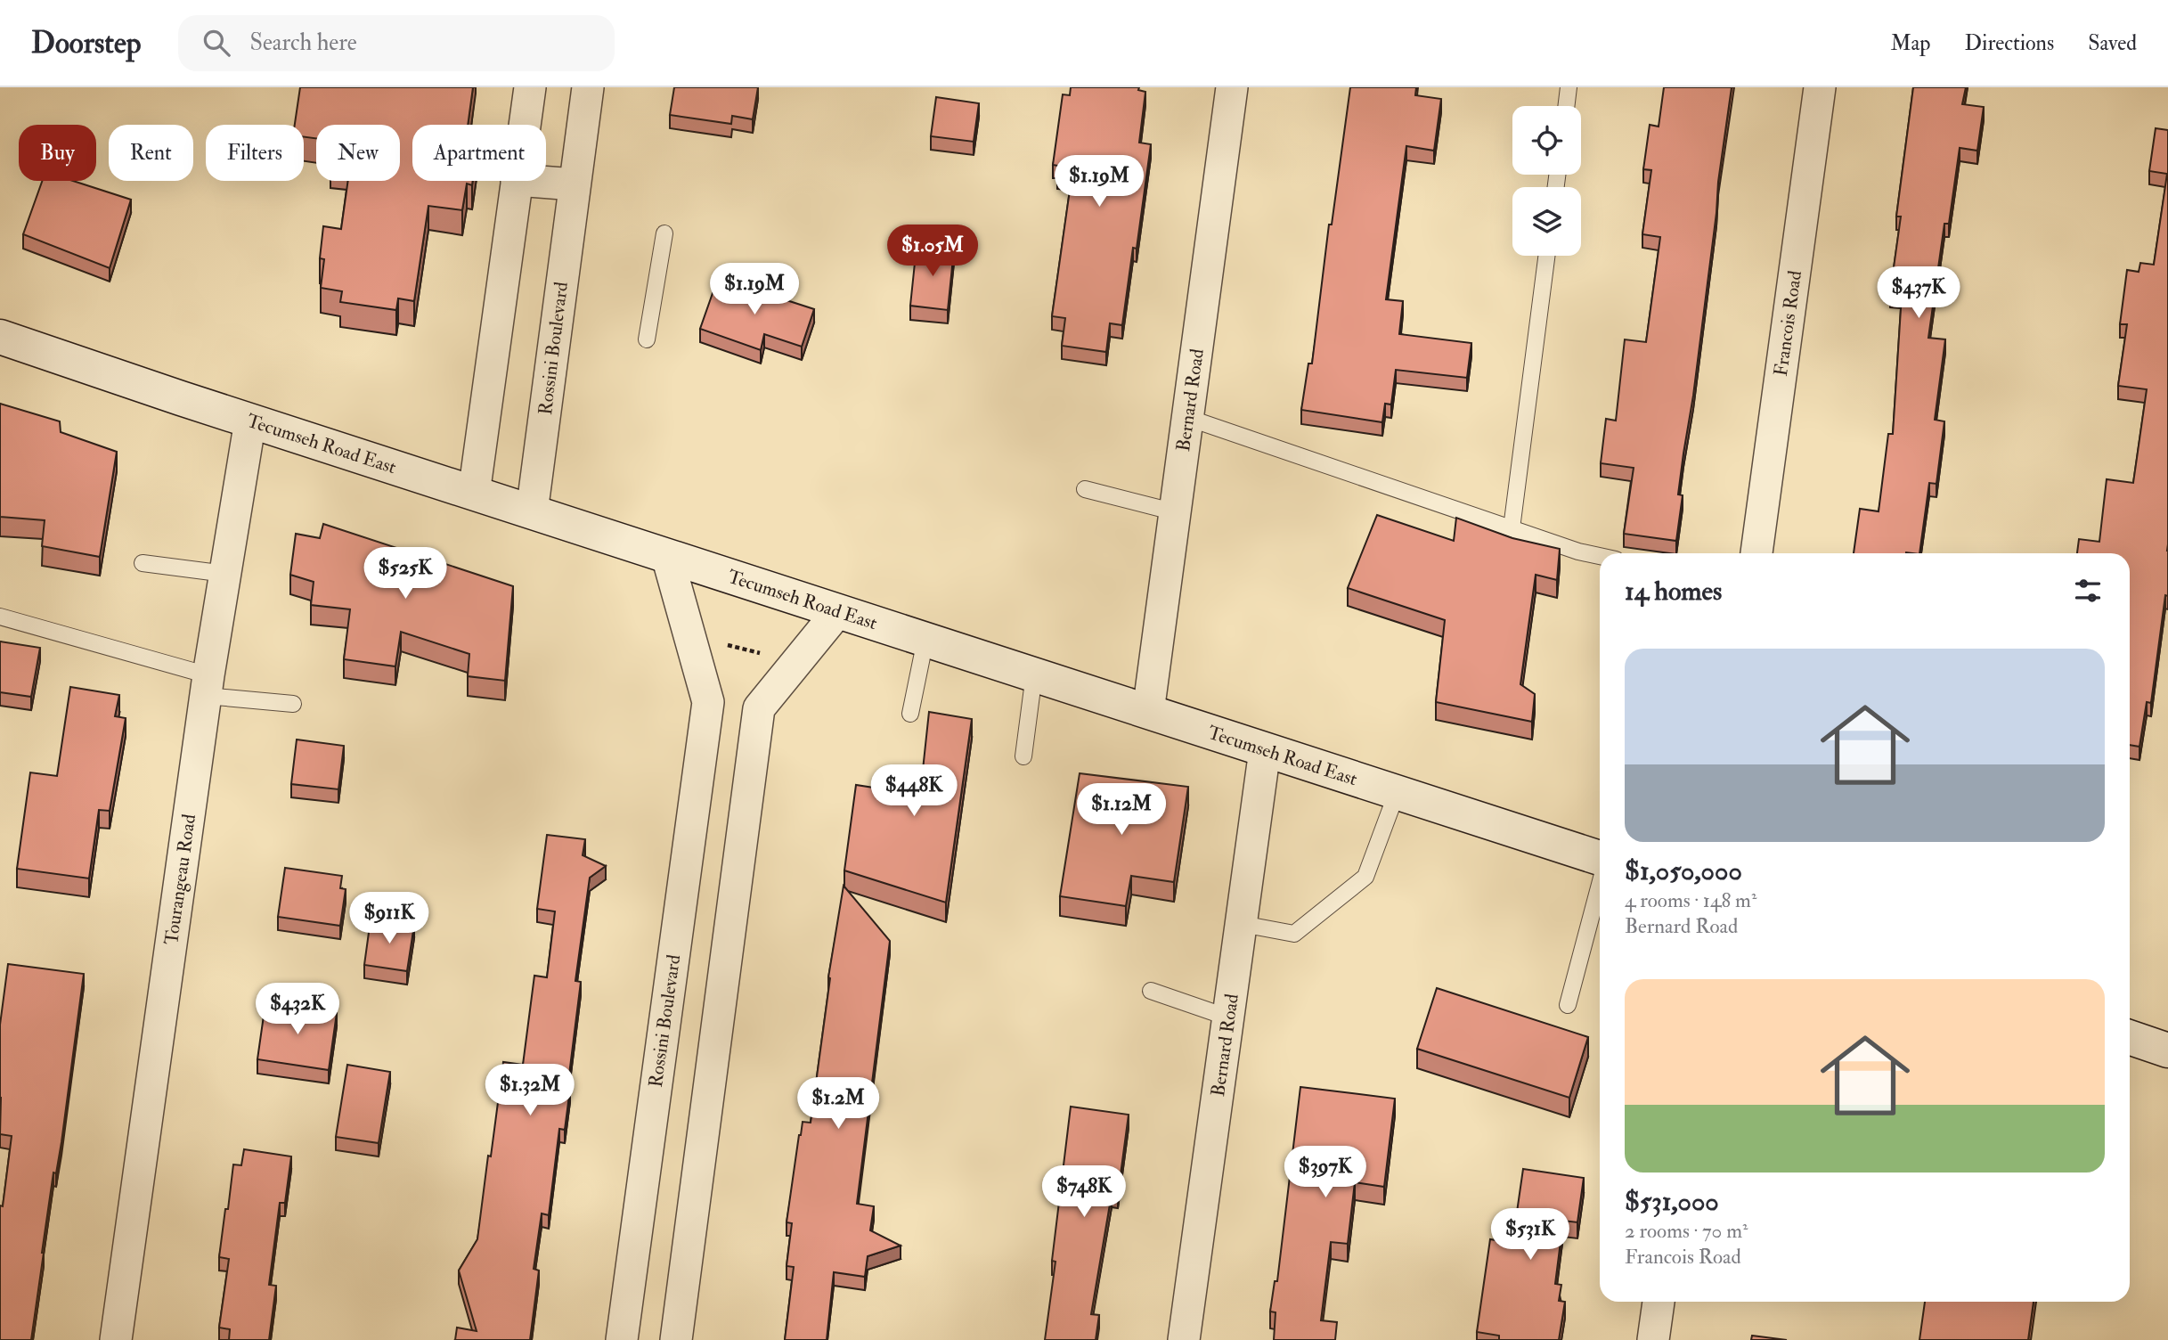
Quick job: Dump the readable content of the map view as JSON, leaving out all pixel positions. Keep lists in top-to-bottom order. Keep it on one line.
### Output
{"streets":{"main road":["Tecumseh Road East"],"street":["Francois Road","Rossini Boulevard","Bernard Road","Tourangeau Road"]},"crossings":[["Rossini Boulevard","Tecumseh Road East"],["Bernard Road","Tecumseh Road East"],["Tecumseh Road East","Tourangeau Road"]],"page":{"header":"Doorstep","search":"Search here","nav":["Map","Directions","Saved"],"chip":["Buy","Rent","Filters","New","Apartment"],"price":["$1.19M","$1.05M","$1.19M","$437K","$525K","$448K","$1.12M","$911K","$432K","$1.32M","$1.2M","$397K","$748K","$531K"],"heading":"14 homes","list":[{"name":"$1,050,000","note":"4 rooms · 148 m² · Bernard Road"},{"name":"$531,000","note":"2 rooms · 70 m² · Francois Road"}]}}
